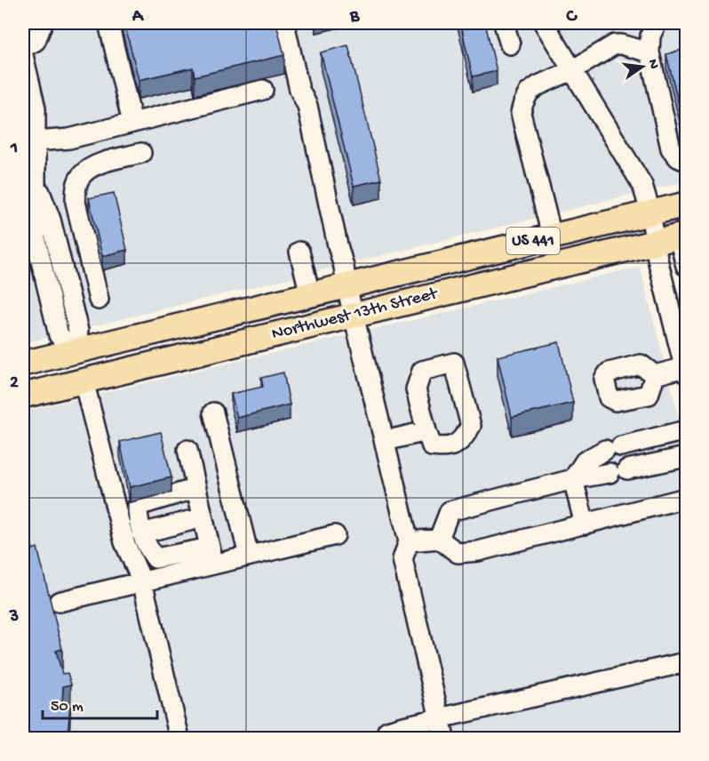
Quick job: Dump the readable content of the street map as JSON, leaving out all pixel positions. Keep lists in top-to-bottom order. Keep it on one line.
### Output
{"streets":{"main road":["US 441","Northwest 13th Street"]},"scale_bar":"50 m","north":"right","grid":{"columns":["A","B","C"],"rows":["1","2","3"]}}
